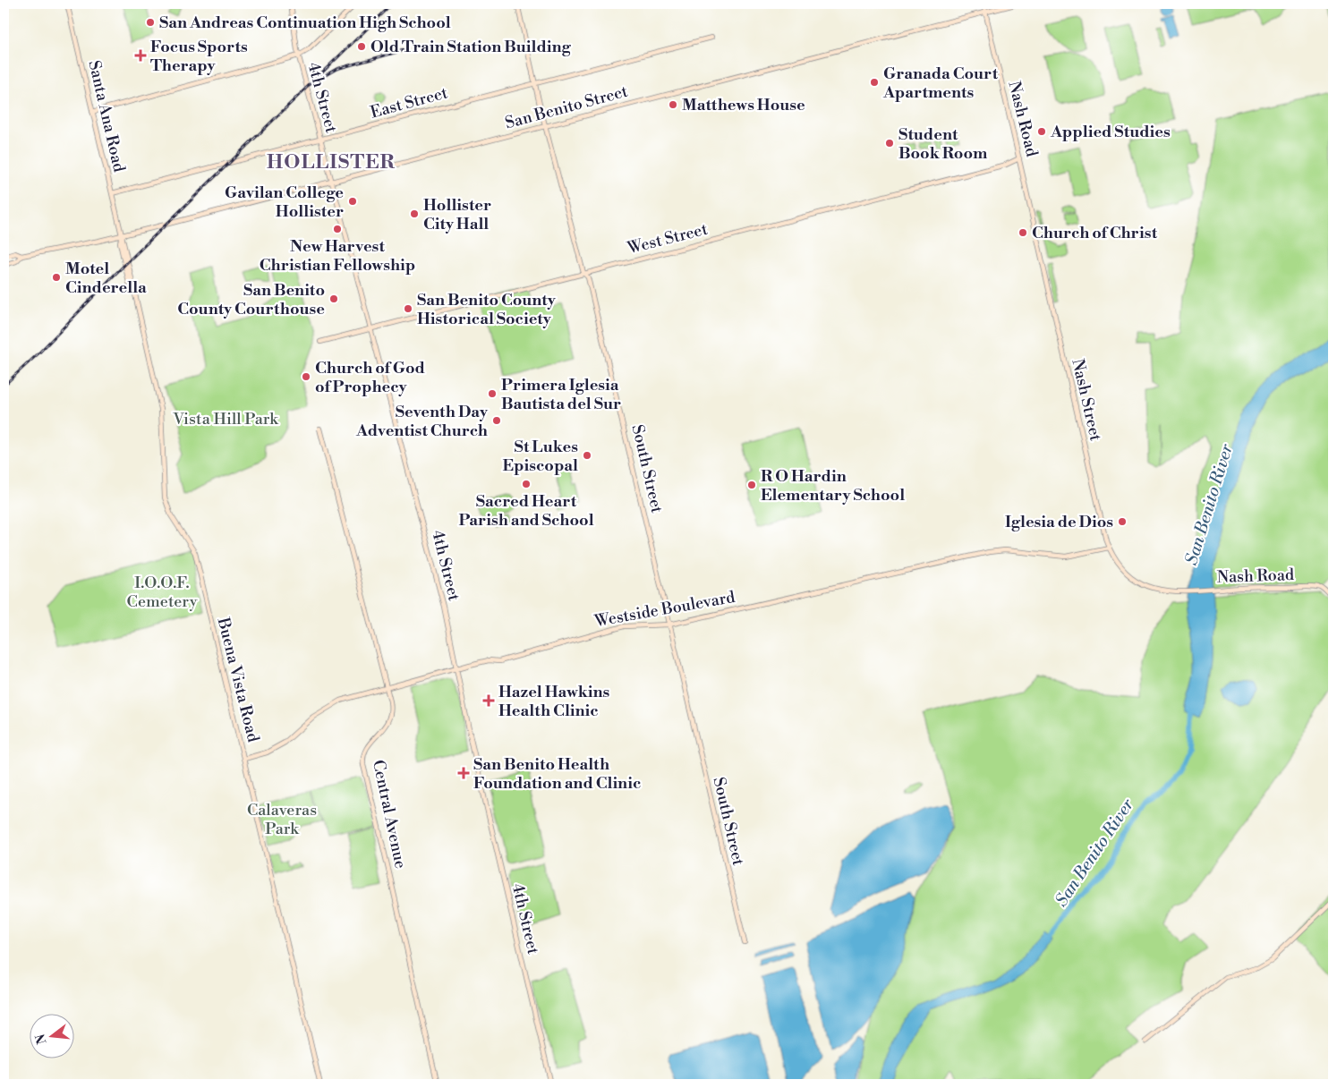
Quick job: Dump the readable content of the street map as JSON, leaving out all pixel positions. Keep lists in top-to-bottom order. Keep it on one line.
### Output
{"streets":{"street":["4th Street","East Street","San Benito Street","Santa Ana Road","Nash Road","West Street","Nash Street","South Street","Westside Boulevard","Buena Vista Road","Central Avenue"]},"crossings":[["4th Street","East Street"],["4th Street","San Benito Street"],["4th Street","West Street"],["4th Street","Westside Boulevard"],["East Street","Santa Ana Road"],["East Street","South Street"],["San Benito Street","Santa Ana Road"],["San Benito Street","Nash Road"],["San Benito Street","South Street"],["San Benito Street","Buena Vista Road"],["Santa Ana Road","Buena Vista Road"],["Nash Road","West Street"],["Nash Road","Nash Street"],["West Street","South Street"],["Nash Street","Westside Boulevard"],["South Street","Westside Boulevard"],["Westside Boulevard","Buena Vista Road"],["Westside Boulevard","Central Avenue"]],"districts":["HOLLISTER"],"water":["San Benito River"],"parks":["Vista Hill Park","I.O.O.F. Cemetery","Calaveras Park"],"places":{"other":["San Andreas Continuation High School","Old Train Station Building","Granada Court Apartments","Matthews House","Applied Studies","Student Book Room","Gavilan College Hollister","Hollister City Hall","New Harvest Christian Fellowship","Church of Christ","Motel Cinderella","San Benito County Courthouse","San Benito County Historical Society","Church of God of Prophecy","Primera Iglesia Bautista del Sur","Seventh Day Adventist Church","St Lukes Episcopal","Sacred Heart Parish and School","R O Hardin Elementary School","Iglesia de Dios"],"health":["Focus Sports Therapy","Hazel Hawkins Health Clinic","San Benito Health Foundation and Clinic"]},"north":"left"}
